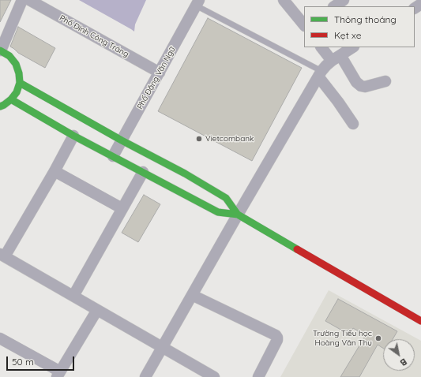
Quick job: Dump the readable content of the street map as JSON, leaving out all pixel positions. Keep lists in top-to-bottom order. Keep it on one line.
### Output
{"streets":{"street":["Phố Đinh Công Tráng","Phố Đặng Văn Ngữ"]},"crossings":[["Phố Đinh Công Tráng","Phố Đặng Văn Ngữ"]],"places":["Vietcombank","Trường Tiểu học Hoàng Văn Thụ"],"legend":["Thông thoáng","Kẹt xe"],"scale_bar":"50 m","north":"bottom right"}
